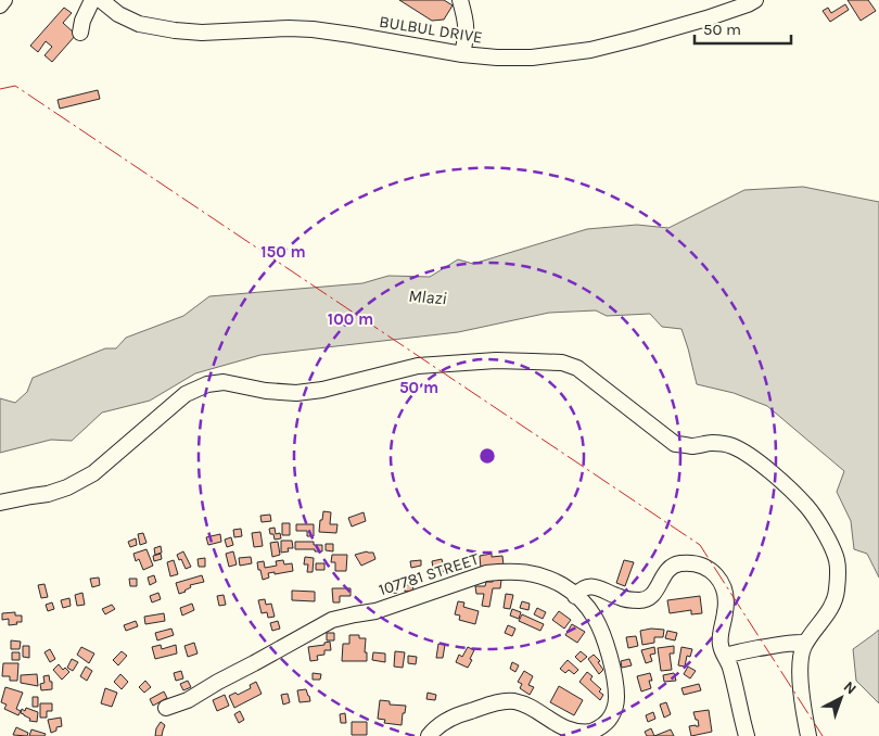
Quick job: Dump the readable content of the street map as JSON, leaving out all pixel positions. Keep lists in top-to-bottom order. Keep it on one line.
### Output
{"streets":{"street":["BULBUL DRIVE","107781 STREET"]},"water":["Mlazi"],"scale_bar":"50 m","north":"top right","rings":["150 m","100 m","50 m"]}
